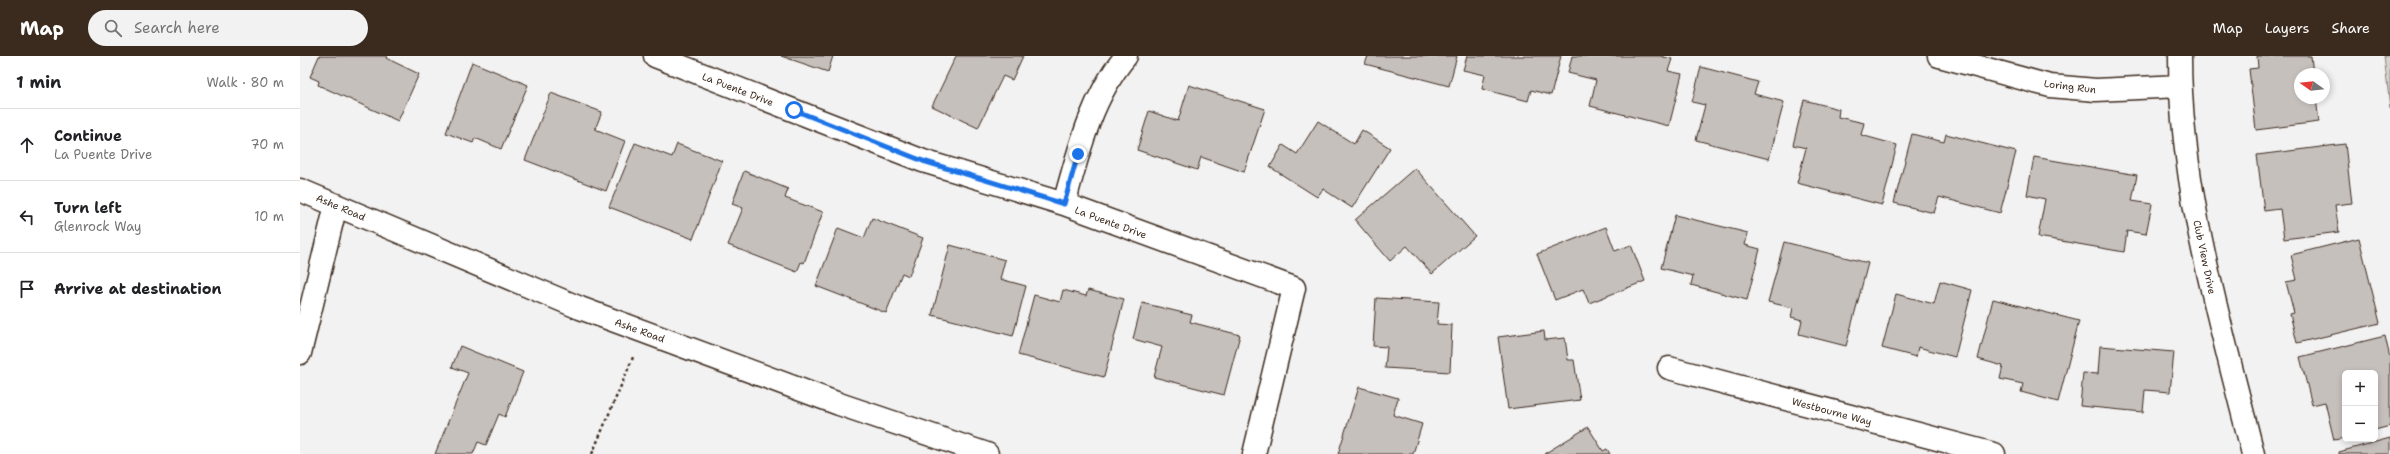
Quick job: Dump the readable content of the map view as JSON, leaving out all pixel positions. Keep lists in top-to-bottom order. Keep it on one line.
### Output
{"streets":{"street":["Loring Run","La Puente Drive","Ashe Road","Club View Drive","Westbourne Way"]},"crossings":[["Loring Run","Club View Drive"]],"north":"left","page":{"header":"Map","search":"Search here","nav":["Map","Layers","Share"],"heading":["1 min","Walk · 80 m"],"list":[["Continue","La Puente Drive","70 m"],["Turn left","Glenrock Way","10 m"],"Arrive at destination"],"map_buttons":["+","−"]}}
